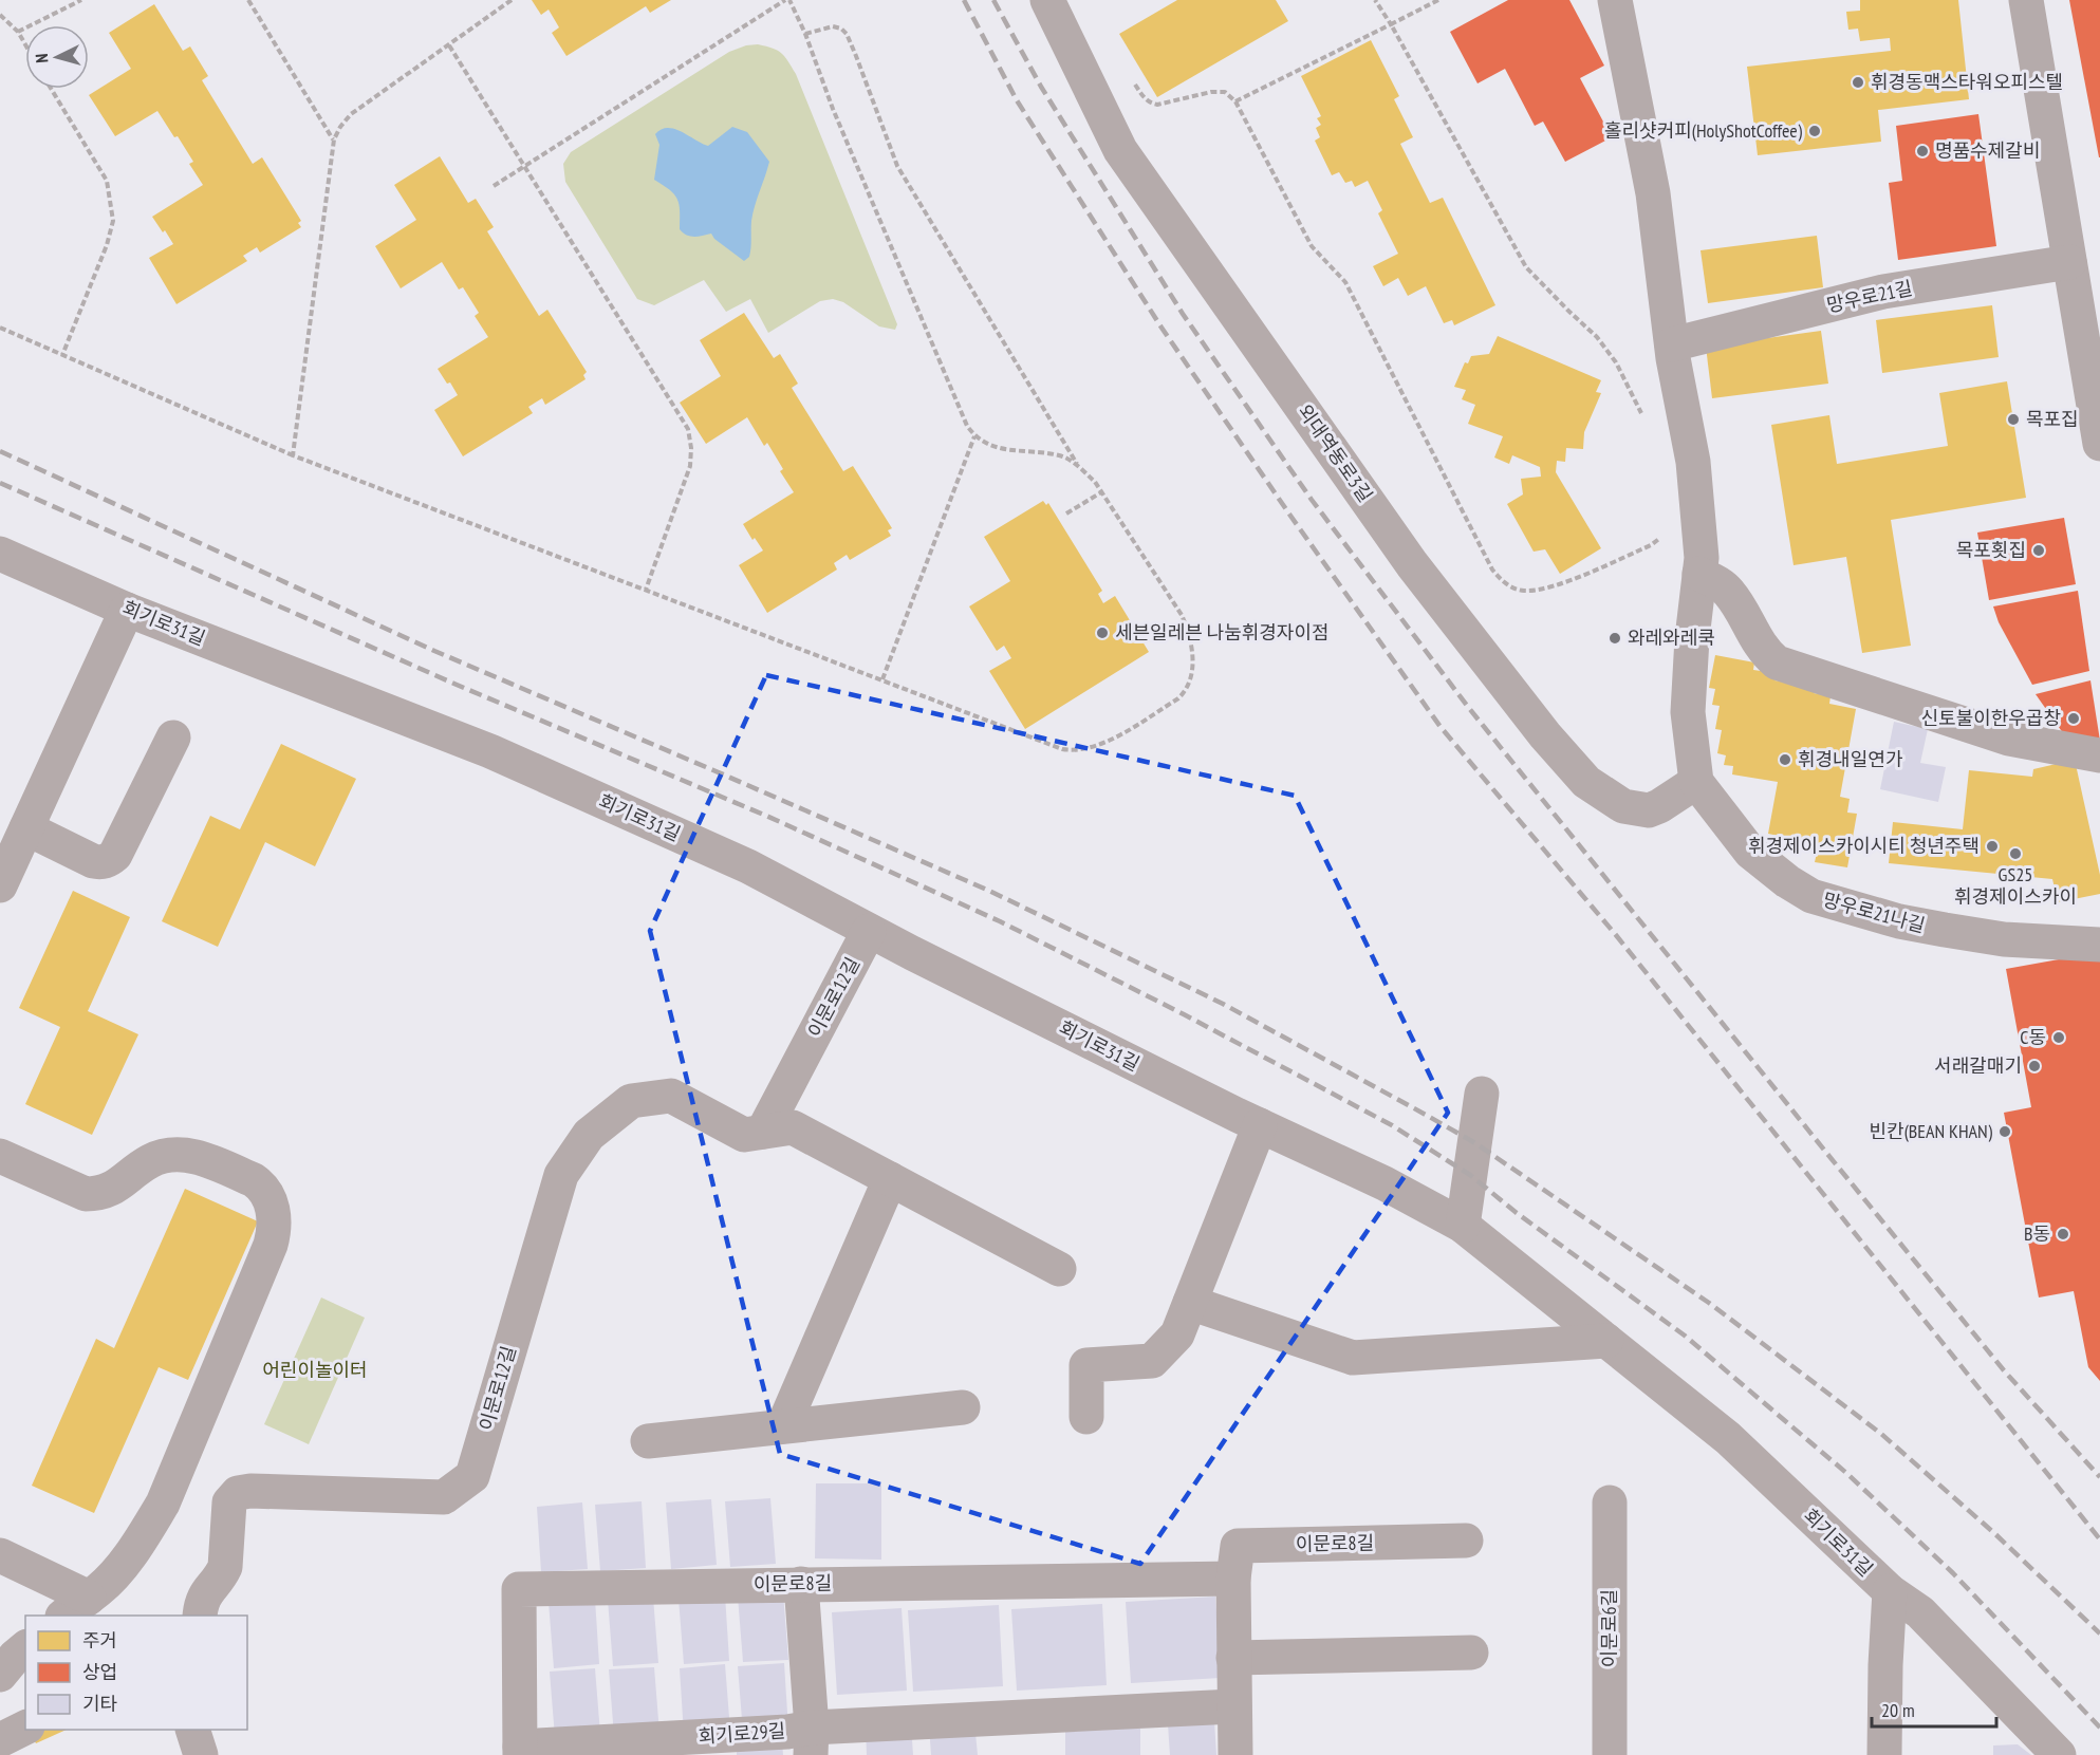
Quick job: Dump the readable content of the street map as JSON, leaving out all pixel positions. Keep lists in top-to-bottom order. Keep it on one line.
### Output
{"streets":{"street":["망우로21길","외대역동로3길","회기로31길","망우로21나길","이문로12길","이문로8길","이문로6길","회기로29길"]},"crossings":[["외대역동로3길","망우로21나길"],["회기로31길","이문로12길"],["이문로8길","회기로29길"]],"parks":["어린이놀이터"],"places":["휘경동맥스타워오피스텔","홀리샷커피(HolyShotCoffee)","명품수제갈비","목포집","목포횟집","세븐일레븐 나눔휘경자이점","와레와레쿡","신토불이한우곱창","휘경내일연가","휘경제이스카이시티 청년주택","GS25 휘경제이스카이","C동","서래갈매기","빈칸(BEAN KHAN)","B동"],"legend":["주거","상업","기타"],"scale_bar":"20 m","north":"left"}
